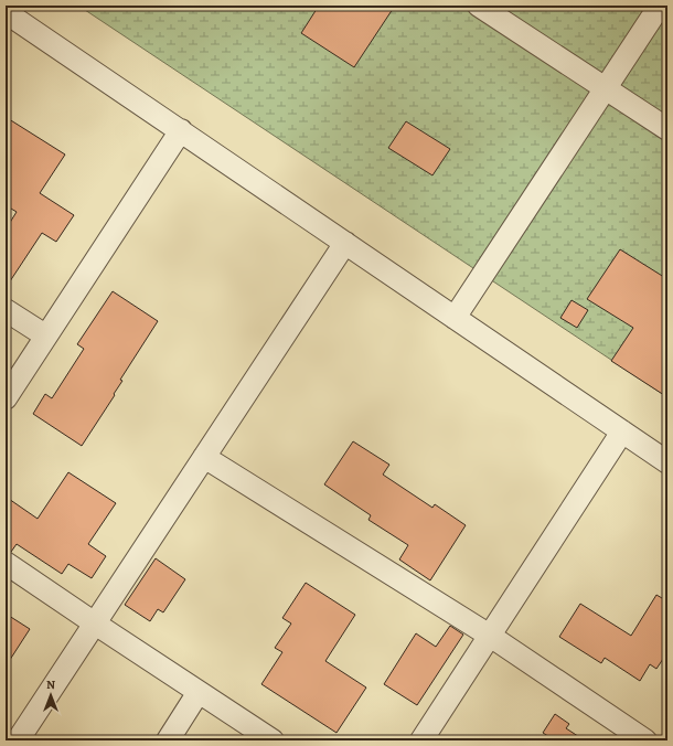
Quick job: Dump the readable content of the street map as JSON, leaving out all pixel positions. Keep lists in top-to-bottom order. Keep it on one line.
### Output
{"north":"top"}
